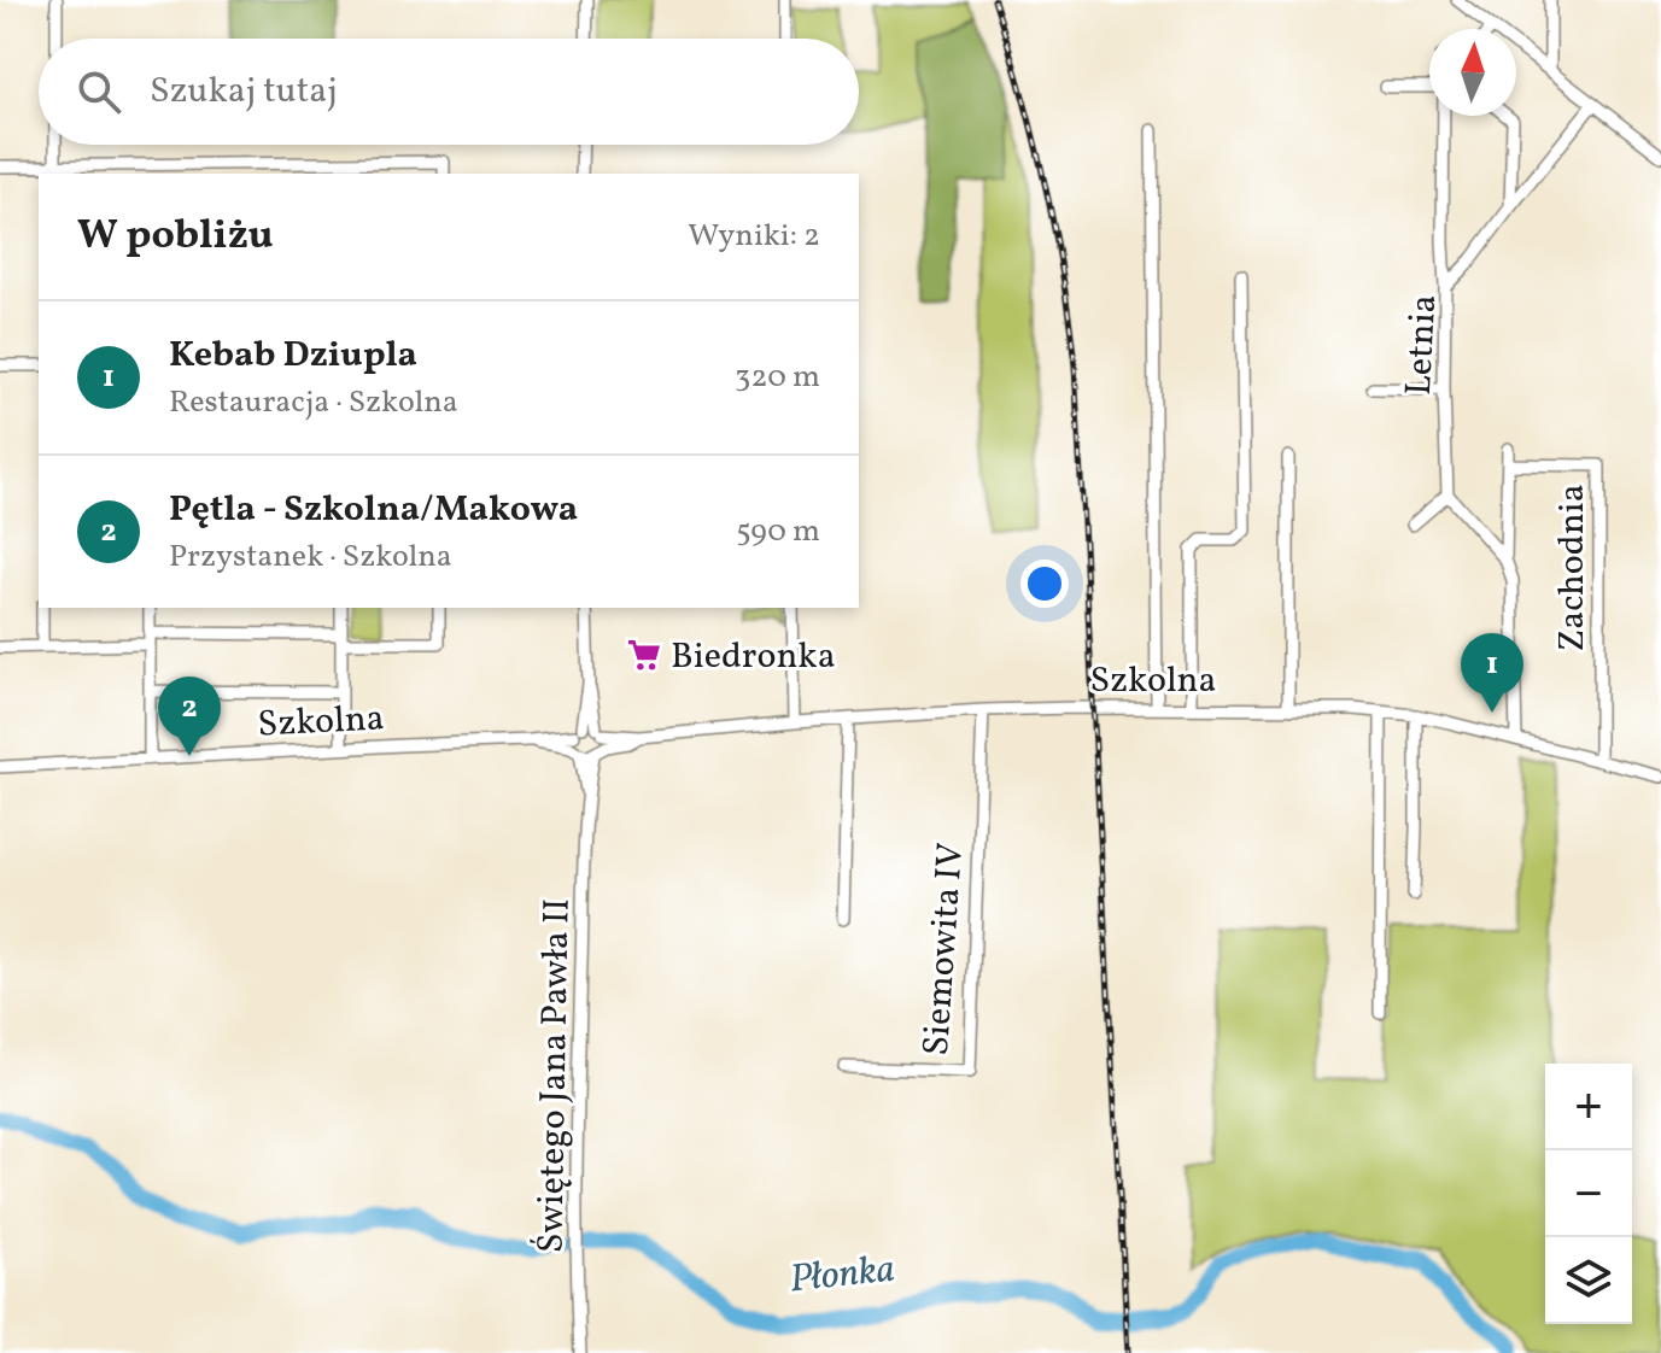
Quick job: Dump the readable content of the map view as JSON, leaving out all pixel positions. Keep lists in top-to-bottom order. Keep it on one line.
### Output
{"streets":{"street":["Letnia","Zachodnia","Szkolna","Siemowita IV","Świętego Jana Pawła II"]},"crossings":[["Zachodnia","Szkolna"],["Szkolna","Siemowita IV"],["Szkolna","Świętego Jana Pawła II"]],"water":["Płonka"],"places":{"supermarket":["Biedronka"]},"north":"top","page":{"search":"Szukaj tutaj","heading":["W pobliżu","Wyniki: 2"],"list":[{"mark":"1","name":"Kebab Dziupla","note":"Restauracja · Szkolna","value":"320 m"},{"mark":"2","name":"Pętla - Szkolna/Makowa","note":"Przystanek · Szkolna","value":"590 m"}],"pins":["1","2"],"map_buttons":["+","−"]}}
